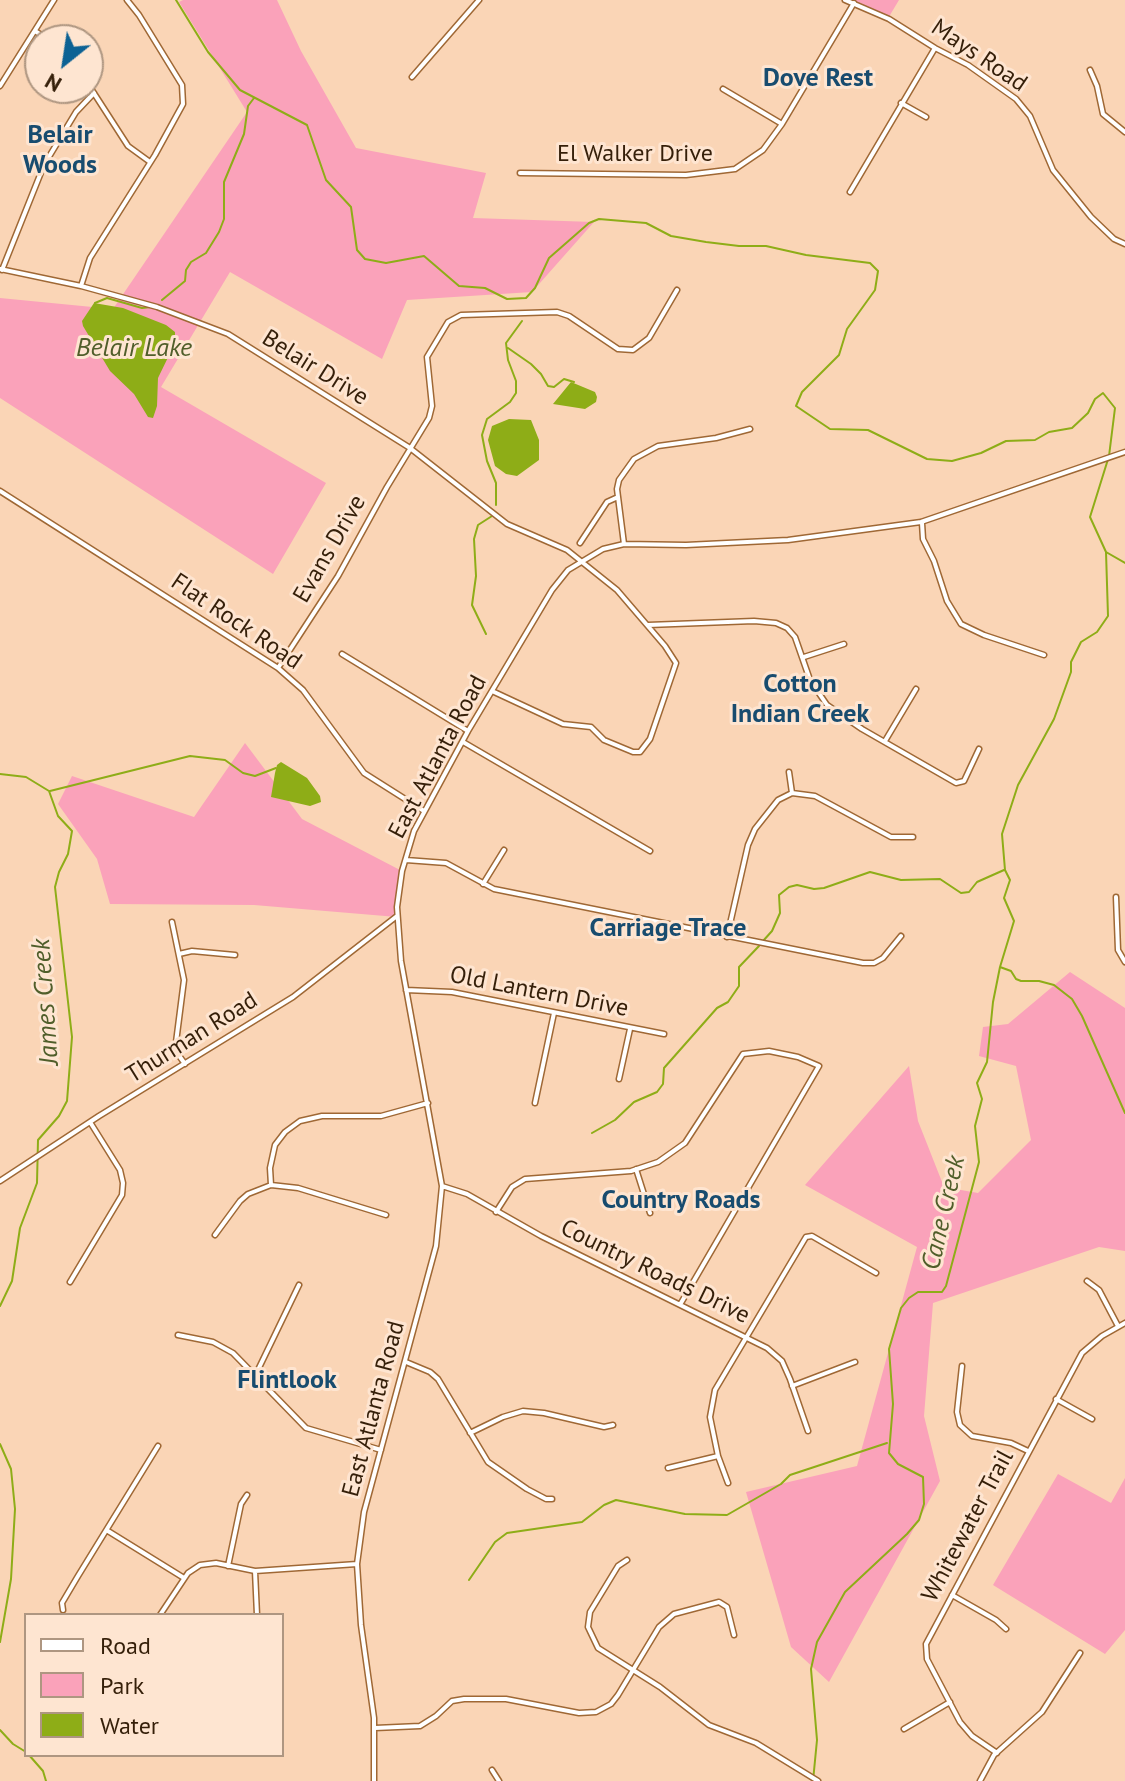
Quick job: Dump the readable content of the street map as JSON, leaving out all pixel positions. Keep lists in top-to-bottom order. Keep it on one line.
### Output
{"streets":{"street":["Mays Road","El Walker Drive","Belair Drive","Evans Drive","Flat Rock Road","East Atlanta Road","Old Lantern Drive","Thurman Road","Country Roads Drive","Whitewater Trail"]},"crossings":[["Mays Road","El Walker Drive"],["Belair Drive","Evans Drive"],["Belair Drive","East Atlanta Road"],["Evans Drive","Flat Rock Road"],["Flat Rock Road","East Atlanta Road"],["East Atlanta Road","Old Lantern Drive"],["East Atlanta Road","Thurman Road"],["East Atlanta Road","Country Roads Drive"]],"districts":["Dove Rest","Belair Woods","Cotton Indian Creek","Carriage Trace","Country Roads","Flintlook"],"water":["Belair Lake","James Creek","Cane Creek"],"legend":["Road","Park","Water"],"north":"bottom left"}
